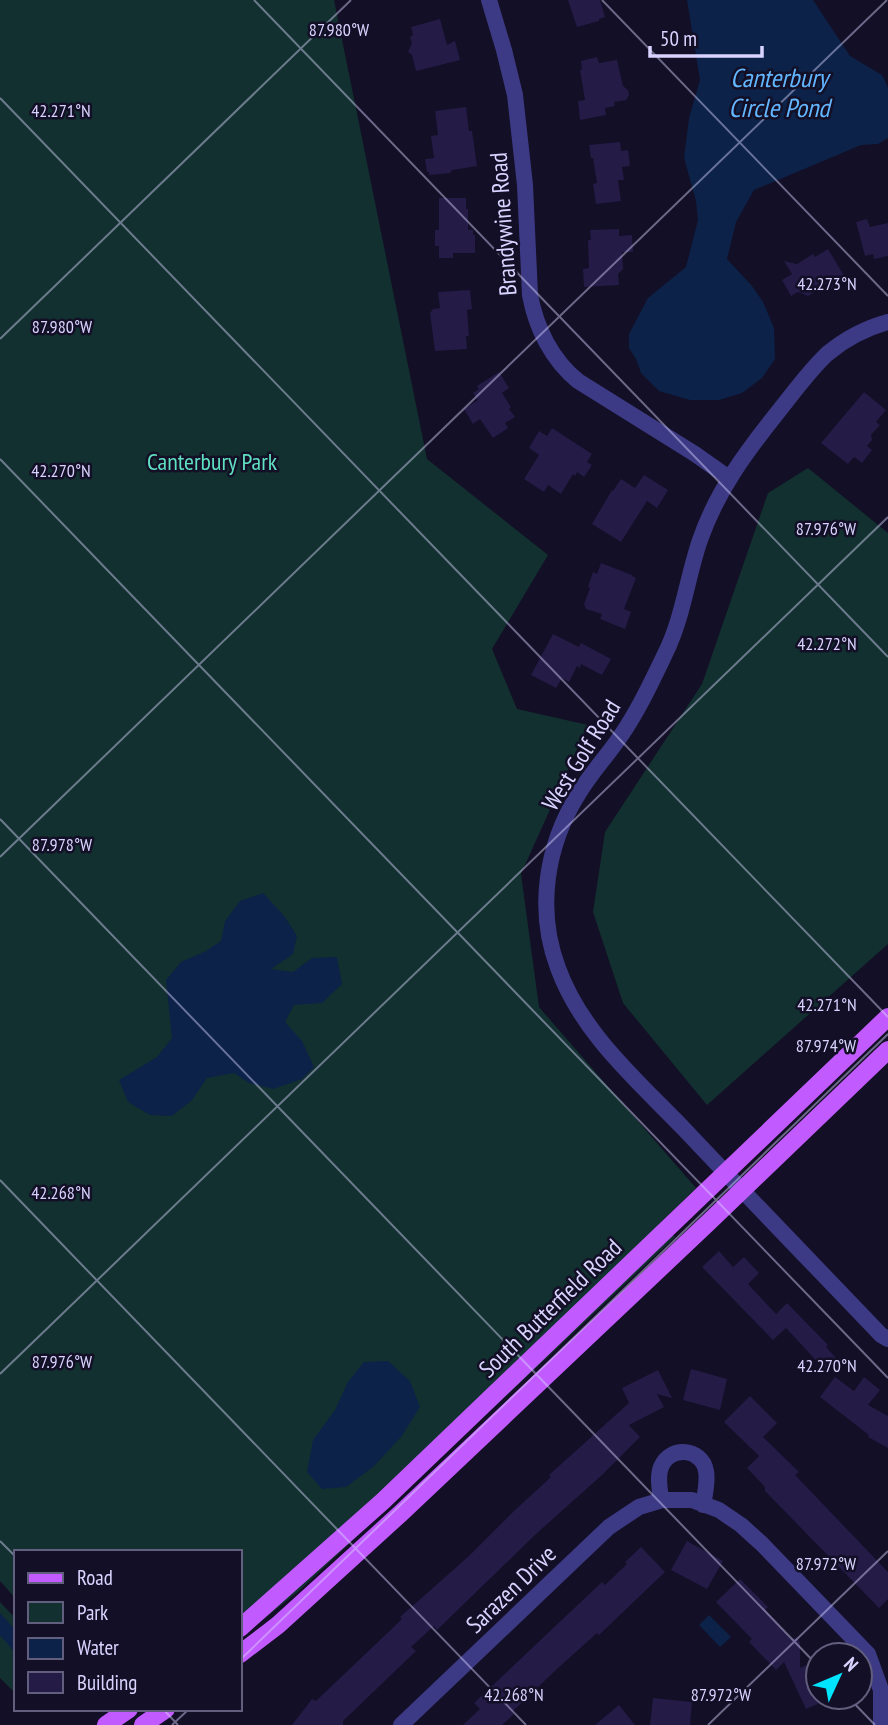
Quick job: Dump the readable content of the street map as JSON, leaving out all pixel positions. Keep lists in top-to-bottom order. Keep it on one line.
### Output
{"streets":{"main road":["South Butterfield Road"],"street":["Brandywine Road","West Golf Road","Sarazen Drive"]},"crossings":[["Brandywine Road","West Golf Road"],["West Golf Road","South Butterfield Road"]],"water":["Canterbury Circle Pond"],"parks":["Canterbury Park"],"legend":["Road","Park","Water","Building"],"scale_bar":"50 m","north":"top right","coordinates":["87.980°W","42.271°N","42.273°N","42.270°N","87.976°W","42.272°N","87.978°W","87.974°W","42.268°N","87.972°W"]}
